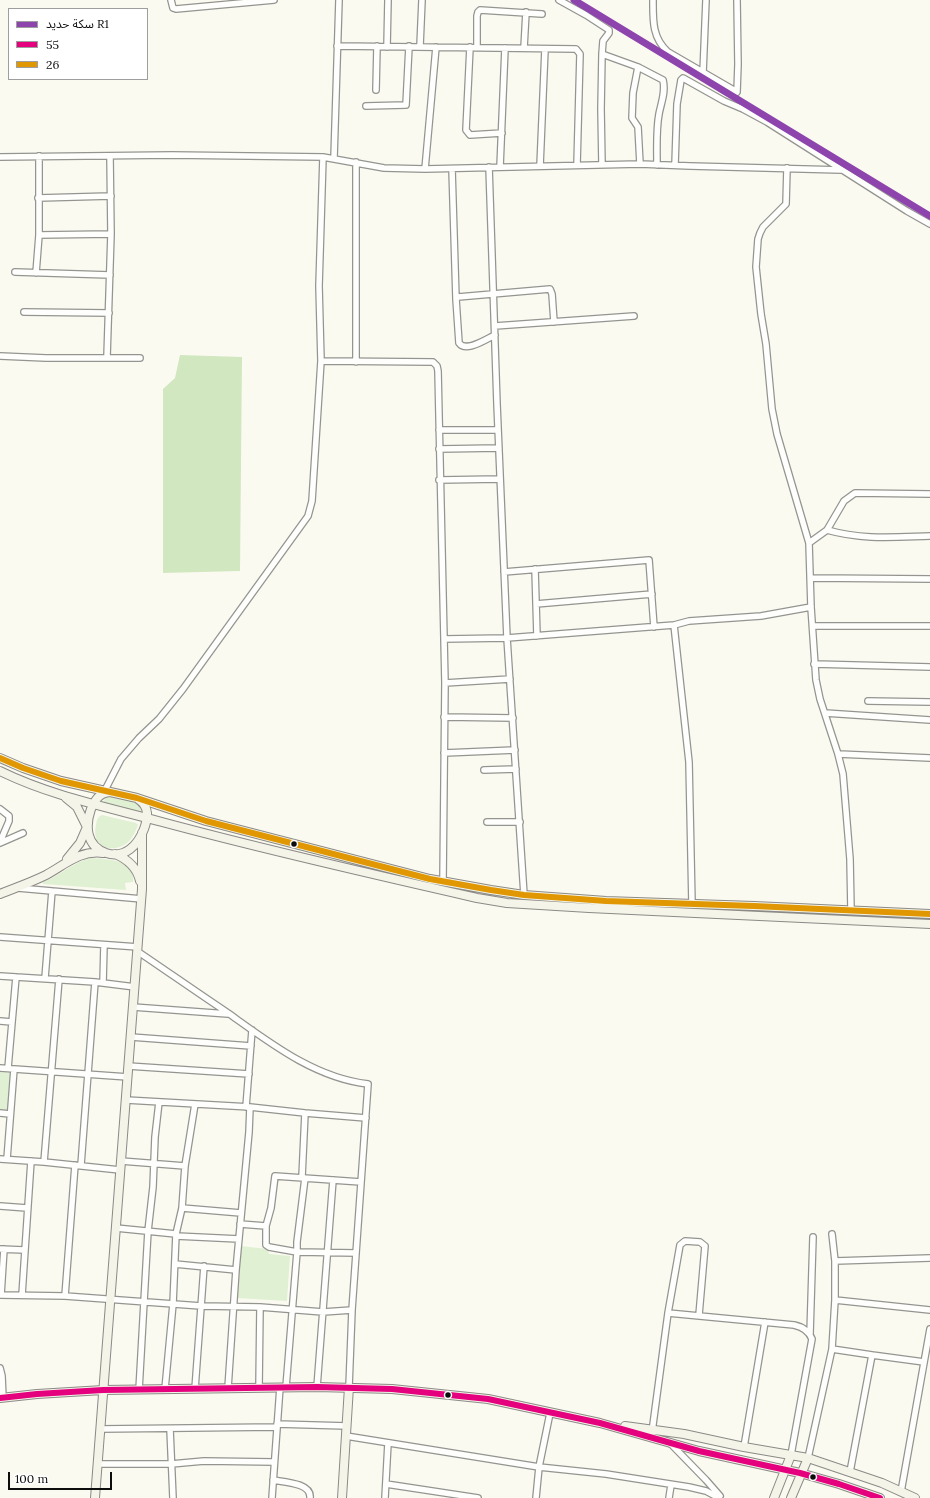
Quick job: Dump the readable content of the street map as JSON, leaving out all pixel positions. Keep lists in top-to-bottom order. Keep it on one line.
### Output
{"lines":["rail line R1","transit line 26","transit line 55"],"legend":["سكة حديد R1","55","26"],"scale_bar":"100 m"}
